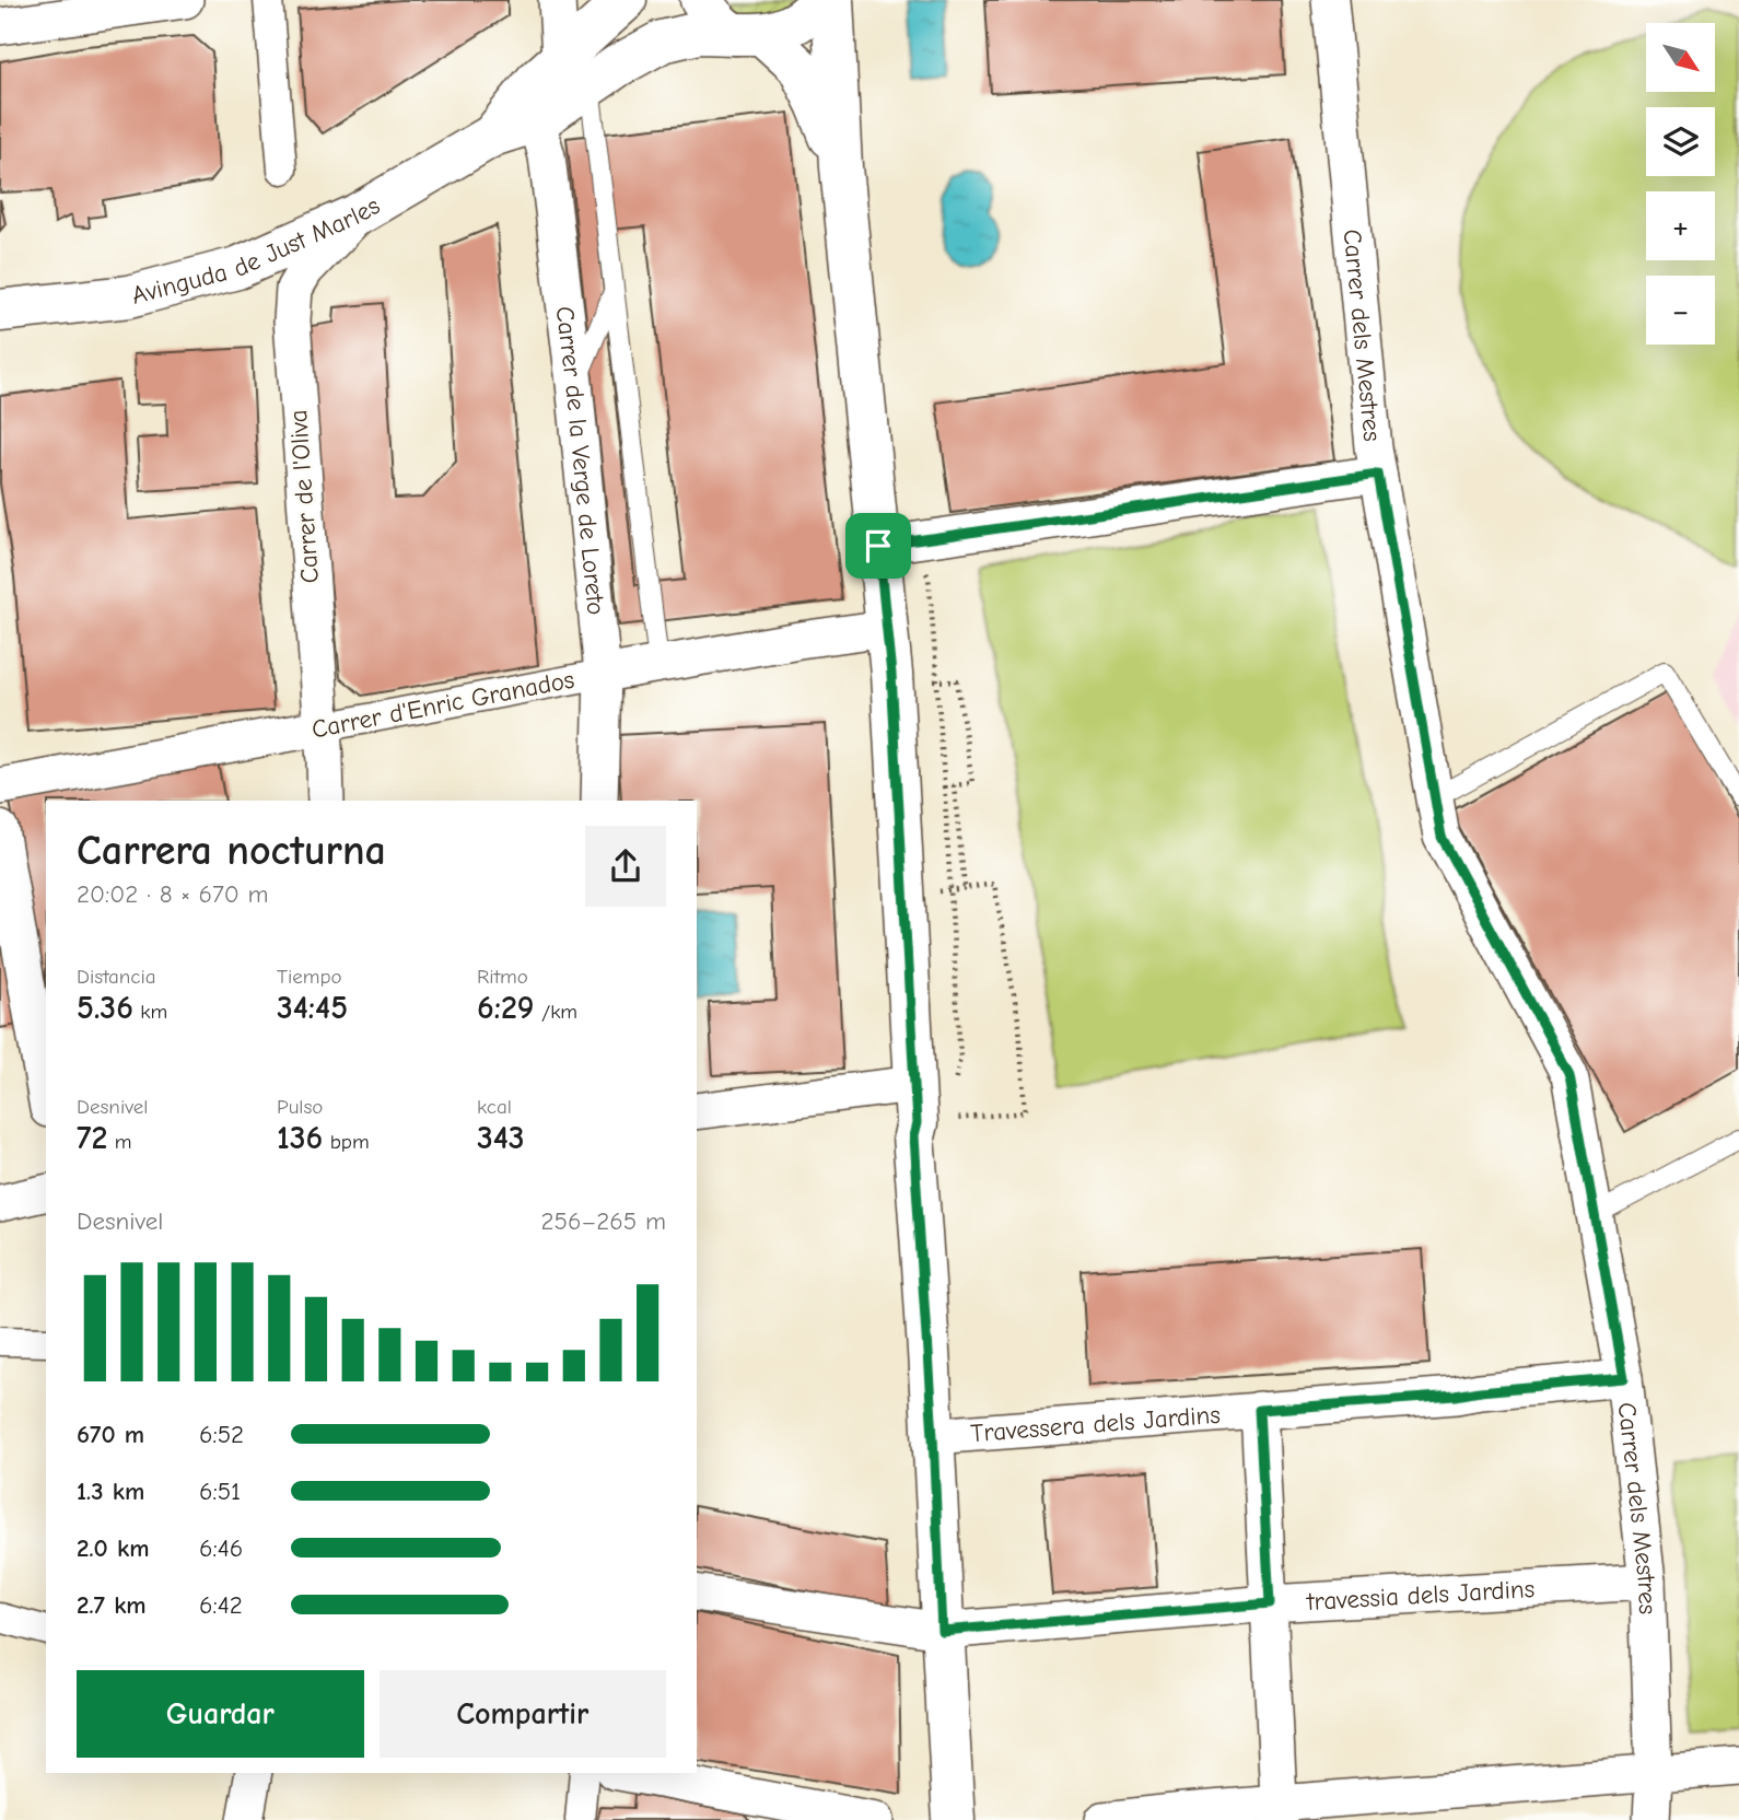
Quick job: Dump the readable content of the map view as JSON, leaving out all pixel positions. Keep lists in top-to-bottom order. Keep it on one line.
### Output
{"streets":{"main road":["Avinguda de Just Marles"],"street":["Carrer dels Mestres","Carrer de la Verge de Loreto","Carrer de l'Oliva","Carrer d'Enric Granados","Travessera dels Jardins","travessia dels Jardins"]},"crossings":[["Avinguda de Just Marles","Carrer de la Verge de Loreto"],["Avinguda de Just Marles","Carrer de l'Oliva"],["Carrer dels Mestres","Travessera dels Jardins"],["Carrer dels Mestres","travessia dels Jardins"],["Carrer de la Verge de Loreto","Carrer d'Enric Granados"],["Carrer de l'Oliva","Carrer d'Enric Granados"]],"north":"bottom right","page":{"map_buttons":["+","−"],"heading":["Carrera nocturna","20:02 · 8 × 670 m"],"stats":[["Distancia","5.36 km"],["Tiempo","34:45"],["Ritmo","6:29 /km"],["Desnivel","72 m"],["Pulso","136 bpm"],["kcal","343"]],"chart":["Desnivel","256–265 m"],"list":[{"name":"670 m","note":"6:52"},{"name":"1.3 km","note":"6:51"},{"name":"2.0 km","note":"6:46"},{"name":"2.7 km","note":"6:42"}],"buttons":["Guardar","Compartir"]}}
